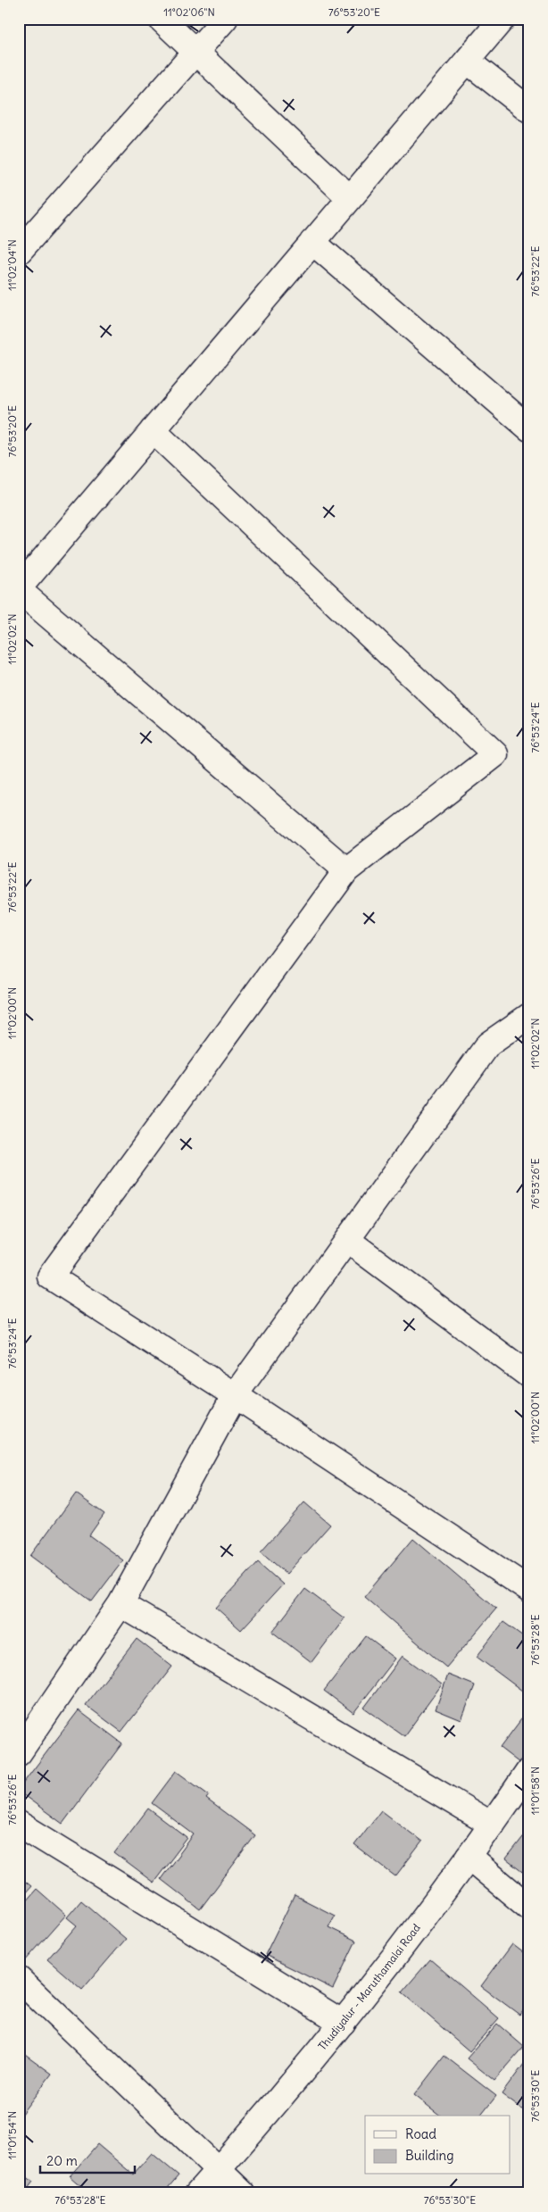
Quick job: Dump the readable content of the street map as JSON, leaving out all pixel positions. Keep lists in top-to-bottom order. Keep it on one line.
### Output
{"streets":{"street":["Thudiyalur - Maruthamalai Road"]},"legend":["Road","Building"],"scale_bar":"20 m","coordinates":["11°02'06\"N","76°53'20\"E","11°02'04\"N","76°53'22\"E","11°02'02\"N","76°53'24\"E","11°02'00\"N","76°53'26\"E","76°53'28\"E","11°01'58\"N","76°53'30\"E","11°01'54\"N"]}
